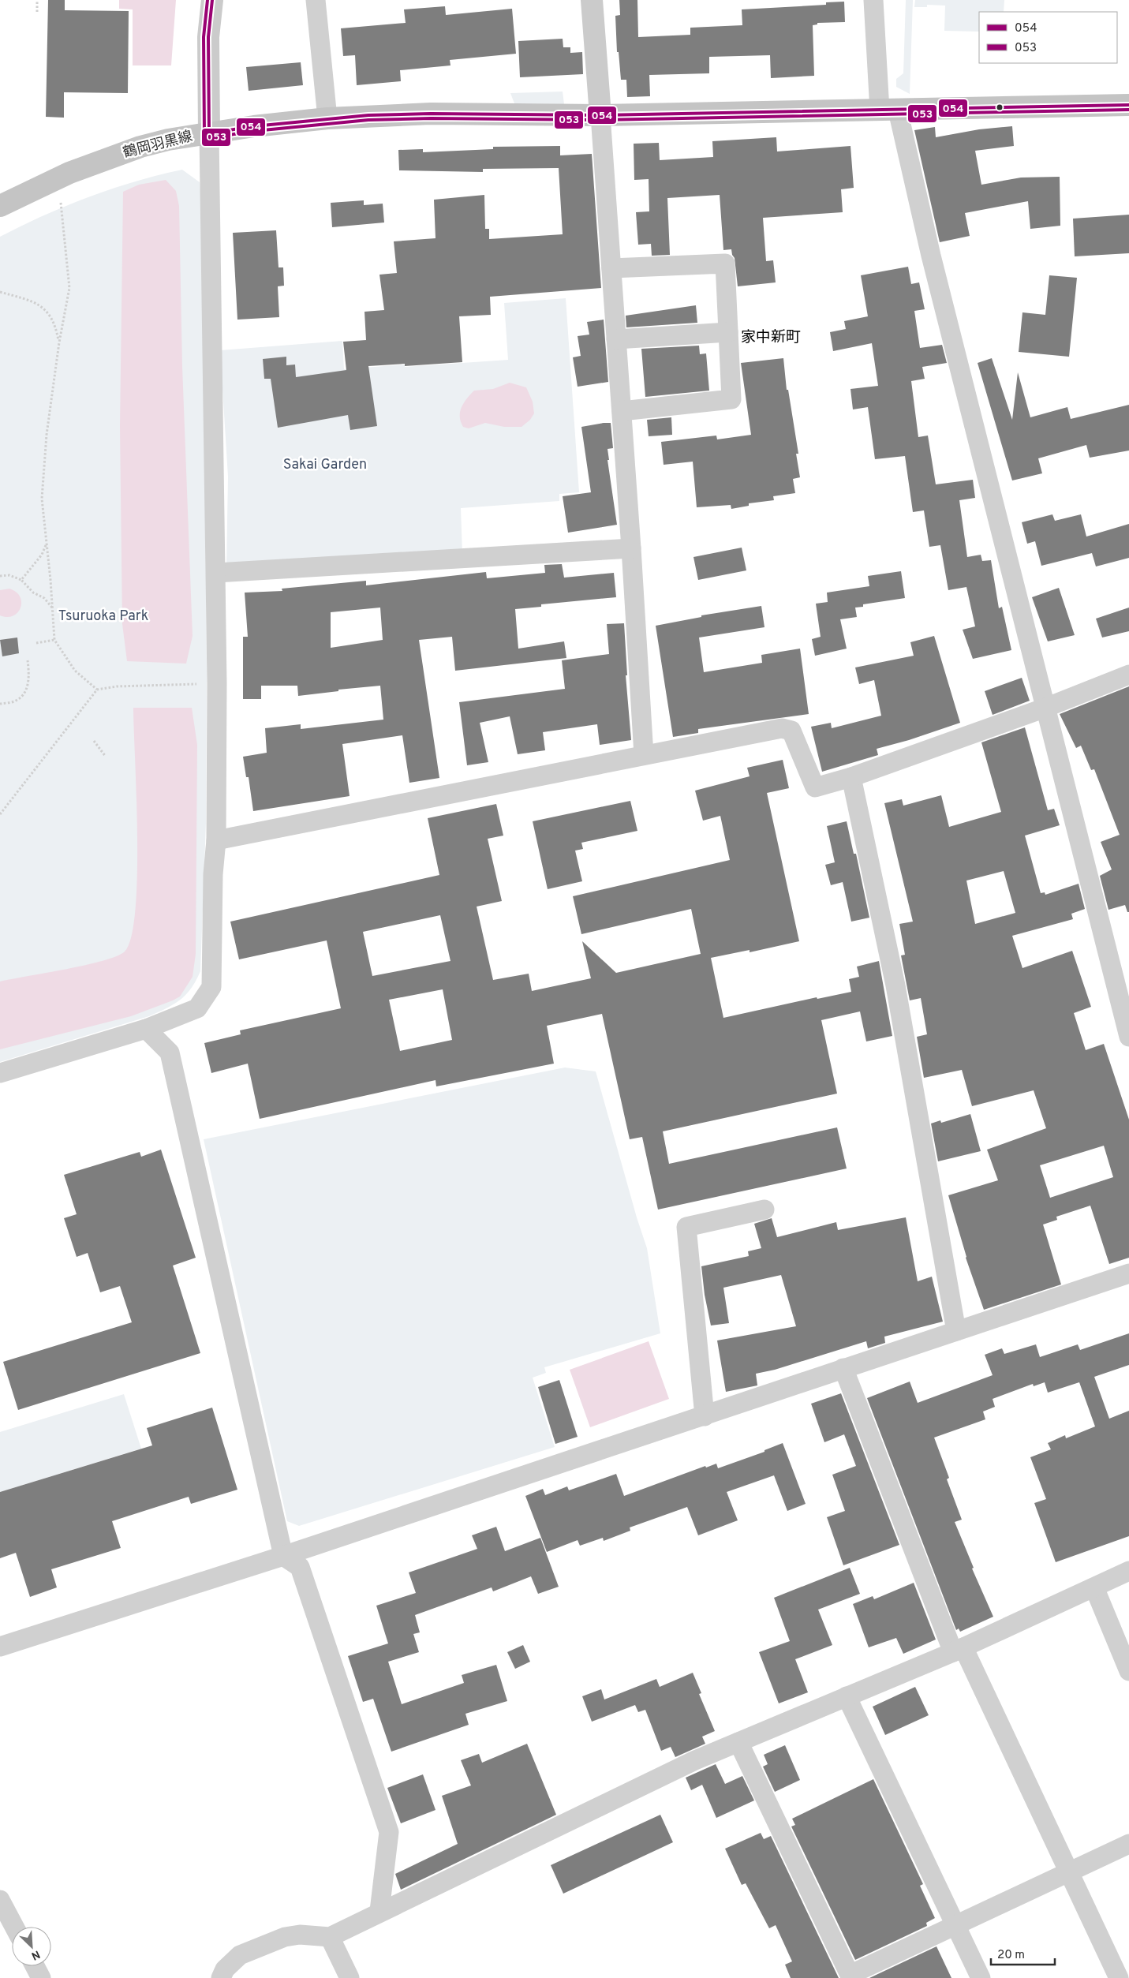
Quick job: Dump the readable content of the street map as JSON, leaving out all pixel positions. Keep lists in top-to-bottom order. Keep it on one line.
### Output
{"streets":{"main road":["鶴岡羽黒線"]},"districts":["家中新町"],"parks":["Sakai Garden","Tsuruoka Park"],"lines":["transit line 054","transit line 053"],"legend":["054","053"],"scale_bar":"20 m","north":"bottom right"}
